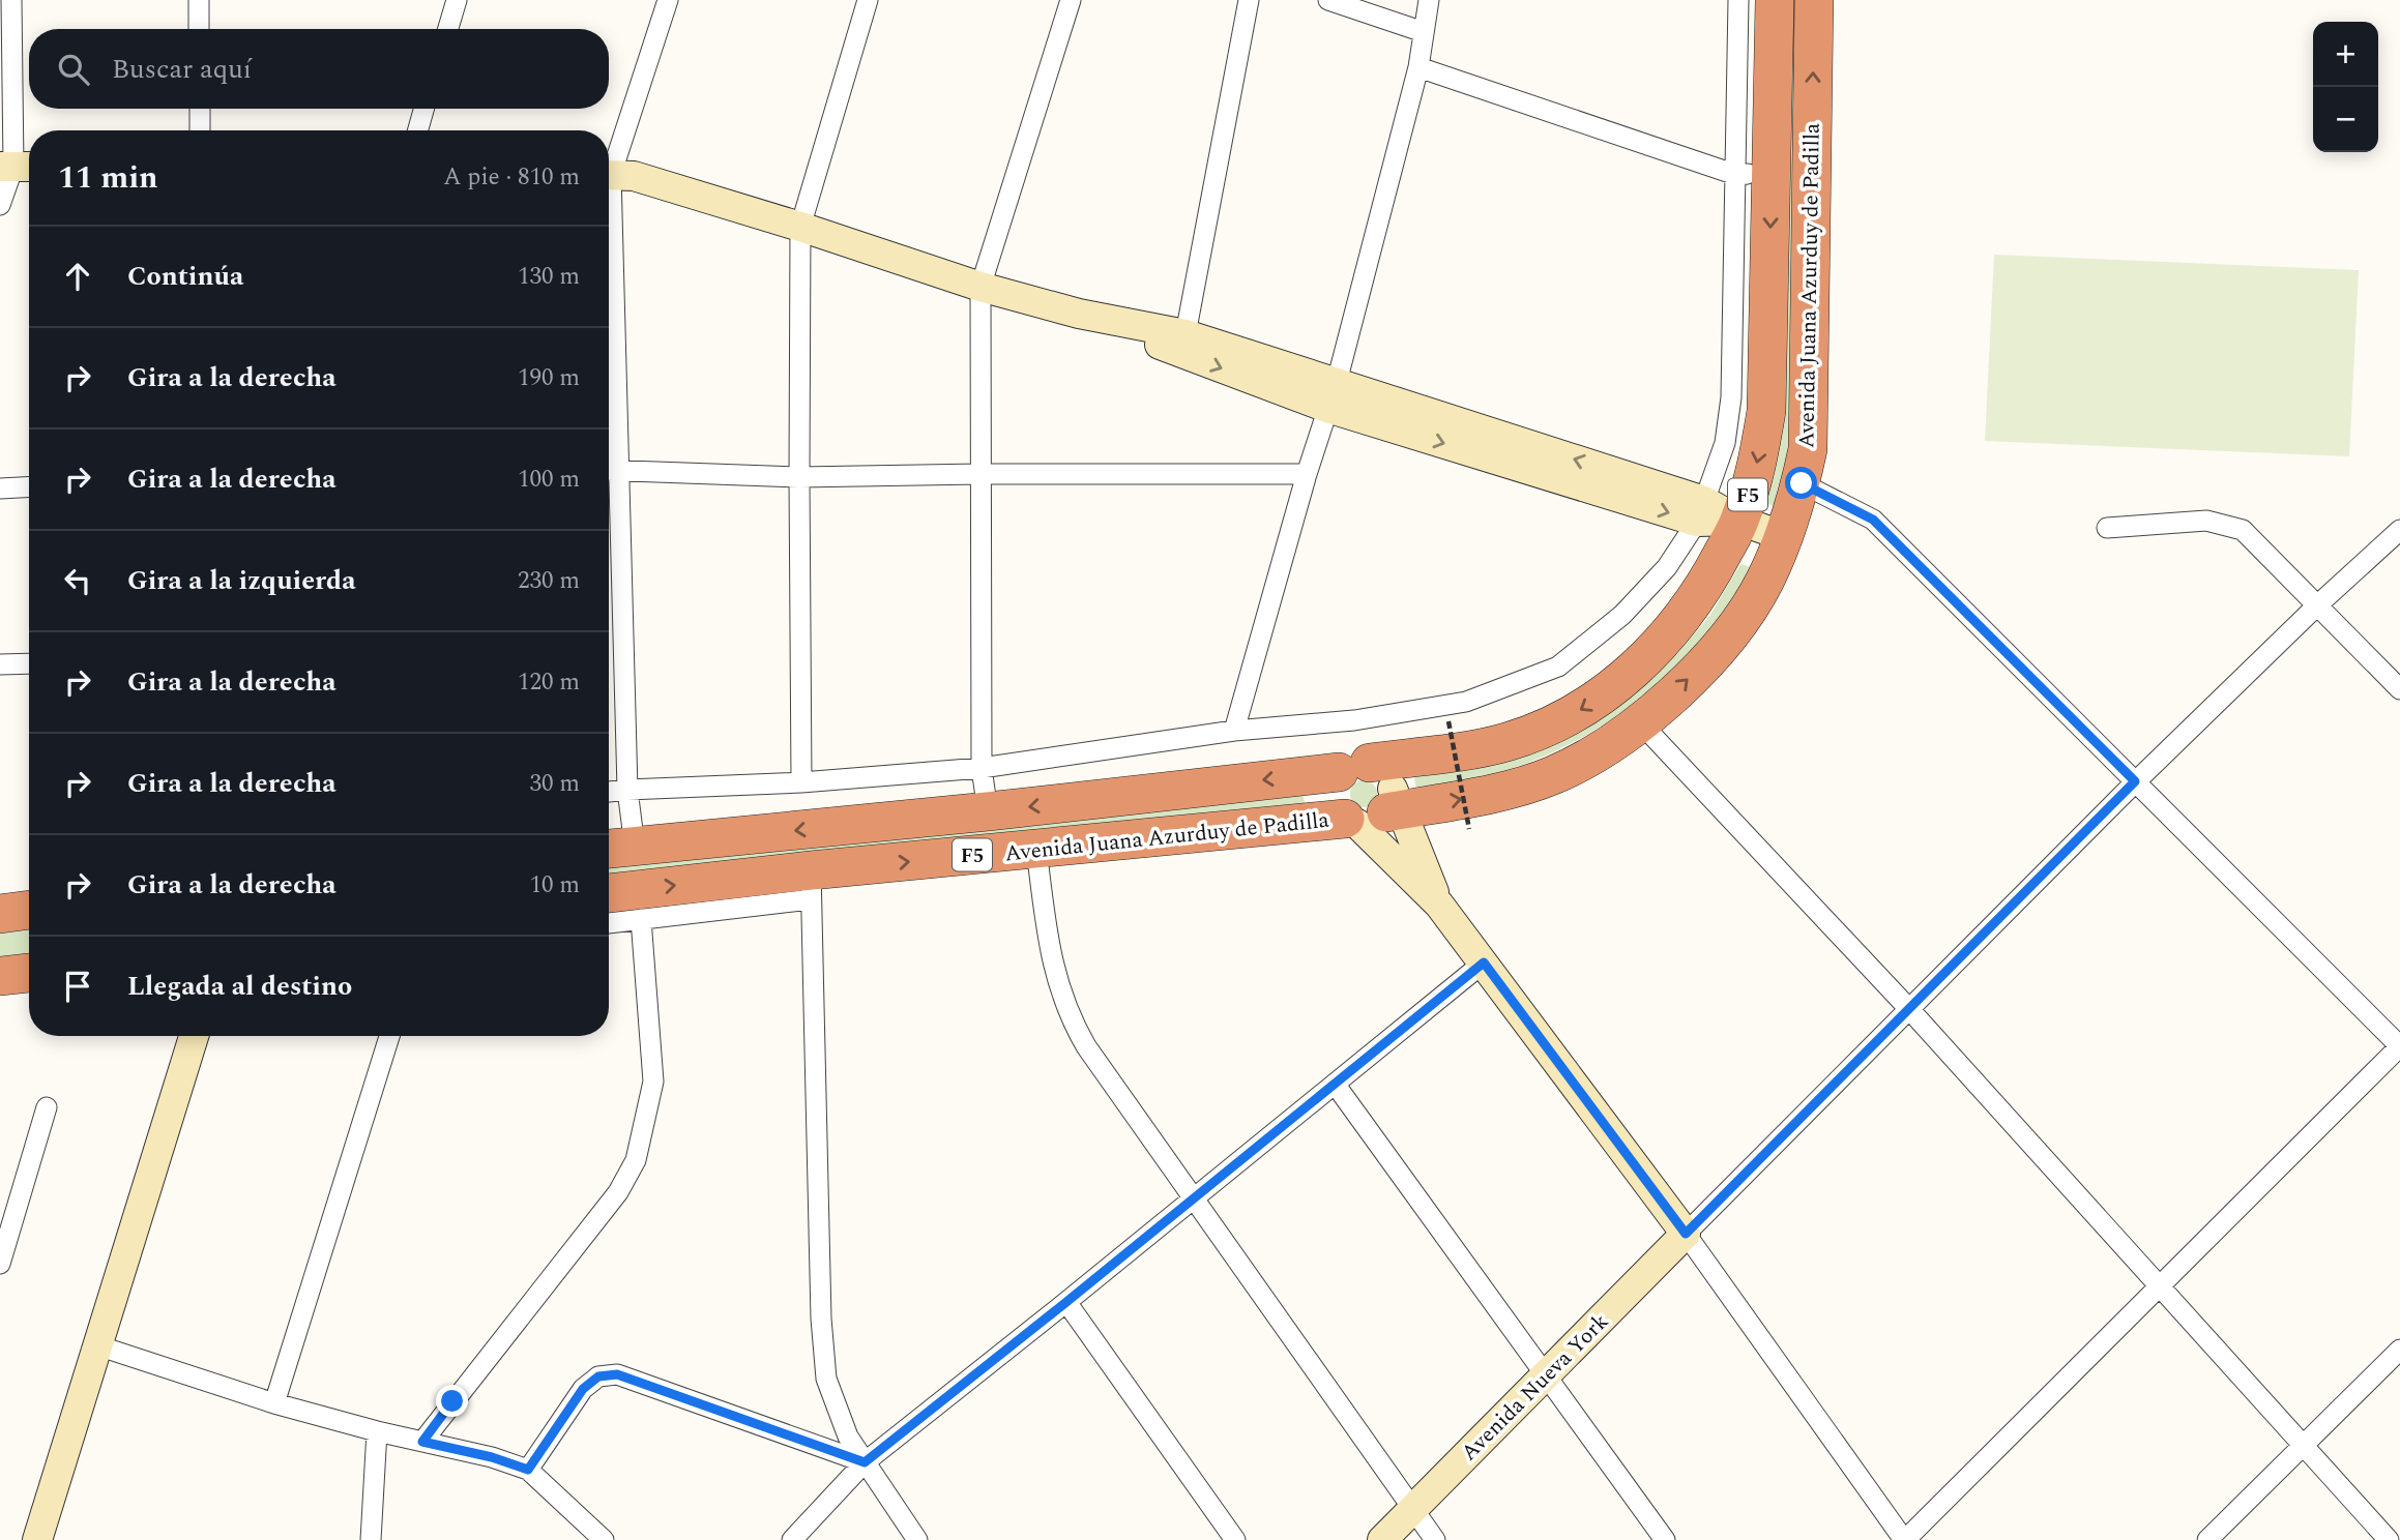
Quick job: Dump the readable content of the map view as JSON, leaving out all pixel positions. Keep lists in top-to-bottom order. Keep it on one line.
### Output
{"streets":{"highway":["Avenida Juana Azurduy de Padilla","F5"],"street":["Avenida Nueva York"]},"page":{"map_buttons":["+","−"],"search":"Buscar aquí","heading":["11 min","A pie · 810 m"],"list":[["Continúa","130 m"],["Gira a la derecha","190 m"],["Gira a la derecha","100 m"],["Gira a la izquierda","230 m"],["Gira a la derecha","120 m"],["Gira a la derecha","30 m"],["Gira a la derecha","10 m"],"Llegada al destino"]}}
